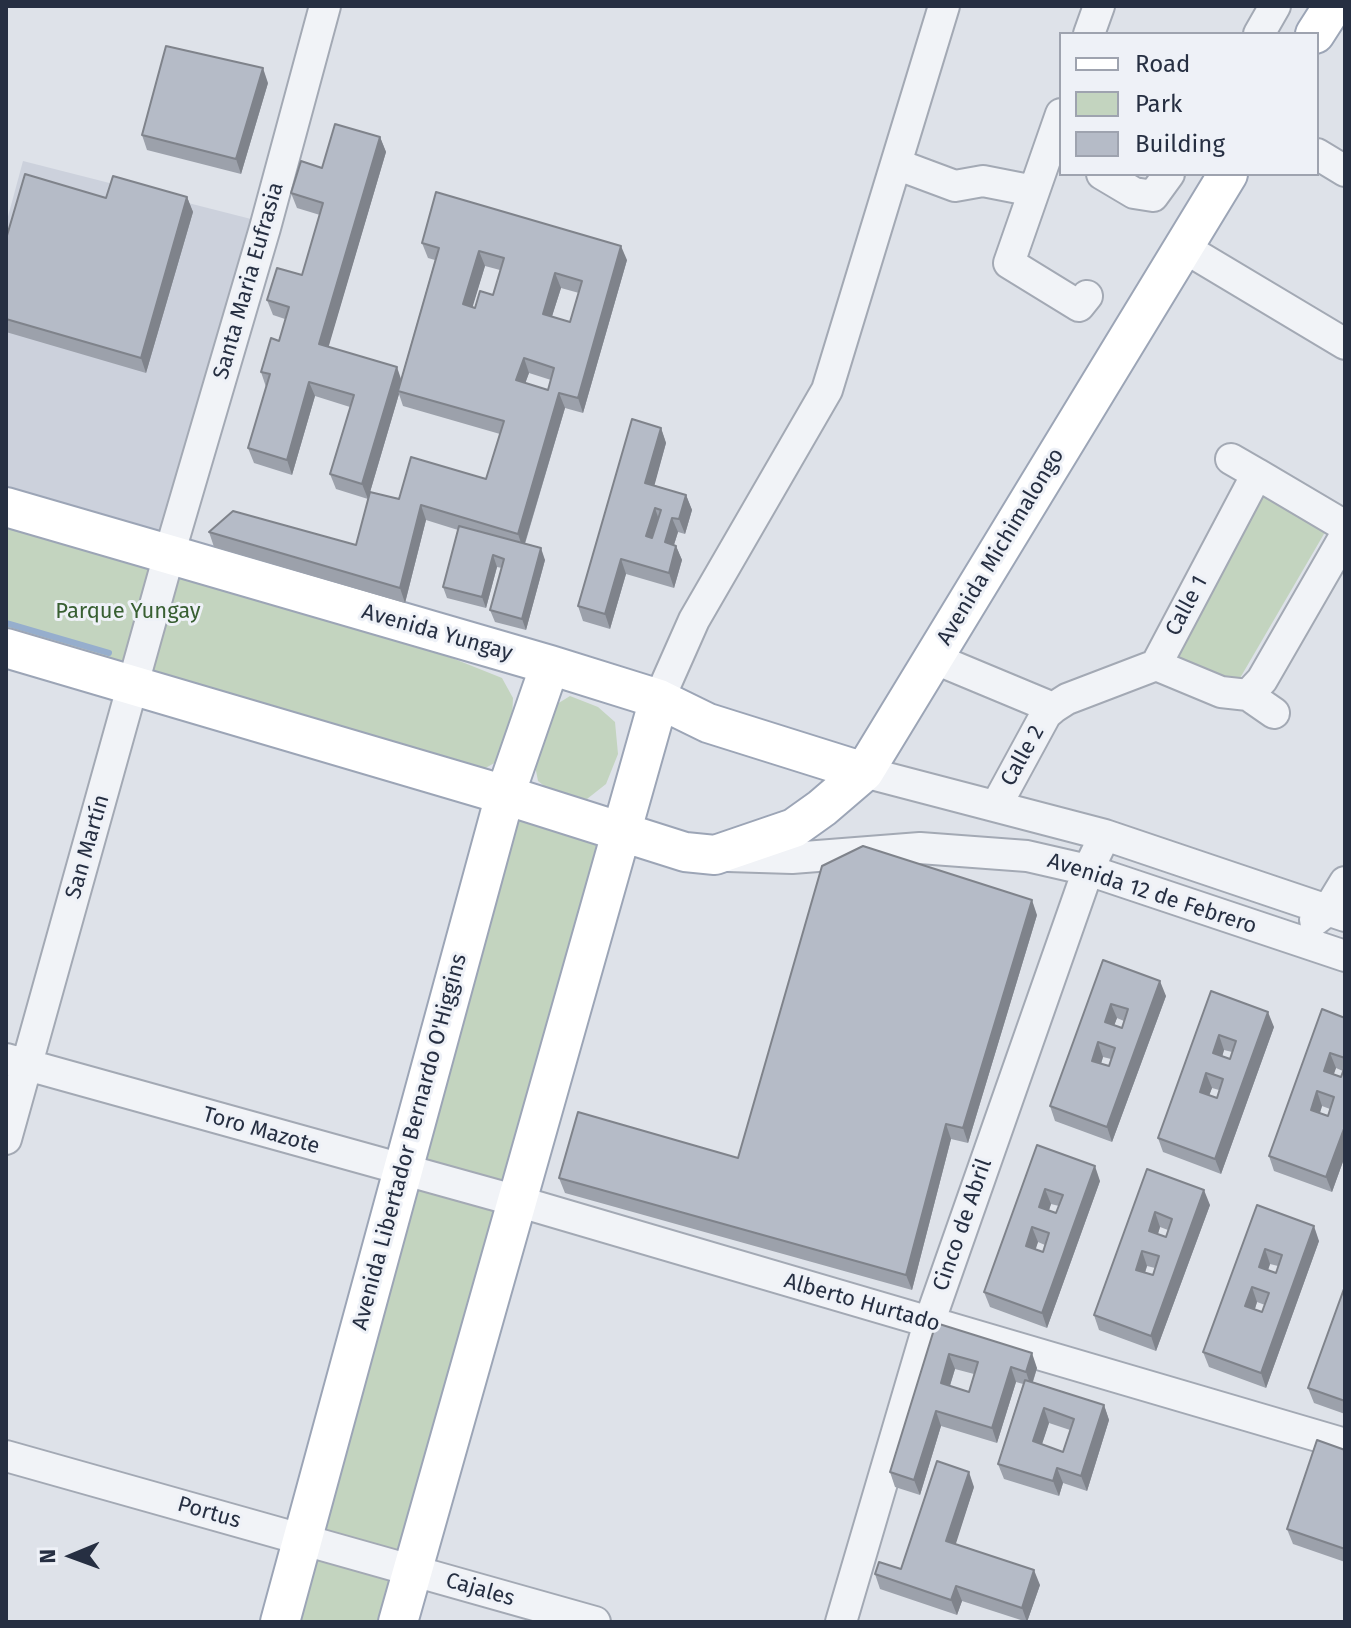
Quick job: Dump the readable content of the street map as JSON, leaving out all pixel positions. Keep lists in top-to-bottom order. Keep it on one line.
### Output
{"streets":{"main road":["Avenida Michimalongo","Avenida Yungay","Avenida Libertador Bernardo O'Higgins"],"street":["Santa Maria Eufrasia","Calle 1","Calle 2","San Martín","Avenida 12 de Febrero","Toro Mazote","Cinco de Abril","Alberto Hurtado","Portus","Cajales"]},"crossings":[["Santa Maria Eufrasia","Avenida Yungay"],["Santa Maria Eufrasia","San Martín"],["Avenida Michimalongo","Avenida Yungay"],["Avenida Michimalongo","Avenida 12 de Febrero"],["Avenida Yungay","San Martín"],["Avenida Yungay","Avenida 12 de Febrero"],["Avenida Yungay","Avenida Libertador Bernardo O'Higgins"],["Calle 2","Avenida 12 de Febrero"],["San Martín","Toro Mazote"],["Avenida 12 de Febrero","Cinco de Abril"],["Toro Mazote","Avenida Libertador Bernardo O'Higgins"],["Toro Mazote","Alberto Hurtado"],["Avenida Libertador Bernardo O'Higgins","Portus"],["Cinco de Abril","Alberto Hurtado"],["Portus","Cajales"]],"parks":["Parque Yungay"],"legend":["Road","Park","Building"],"north":"left"}
